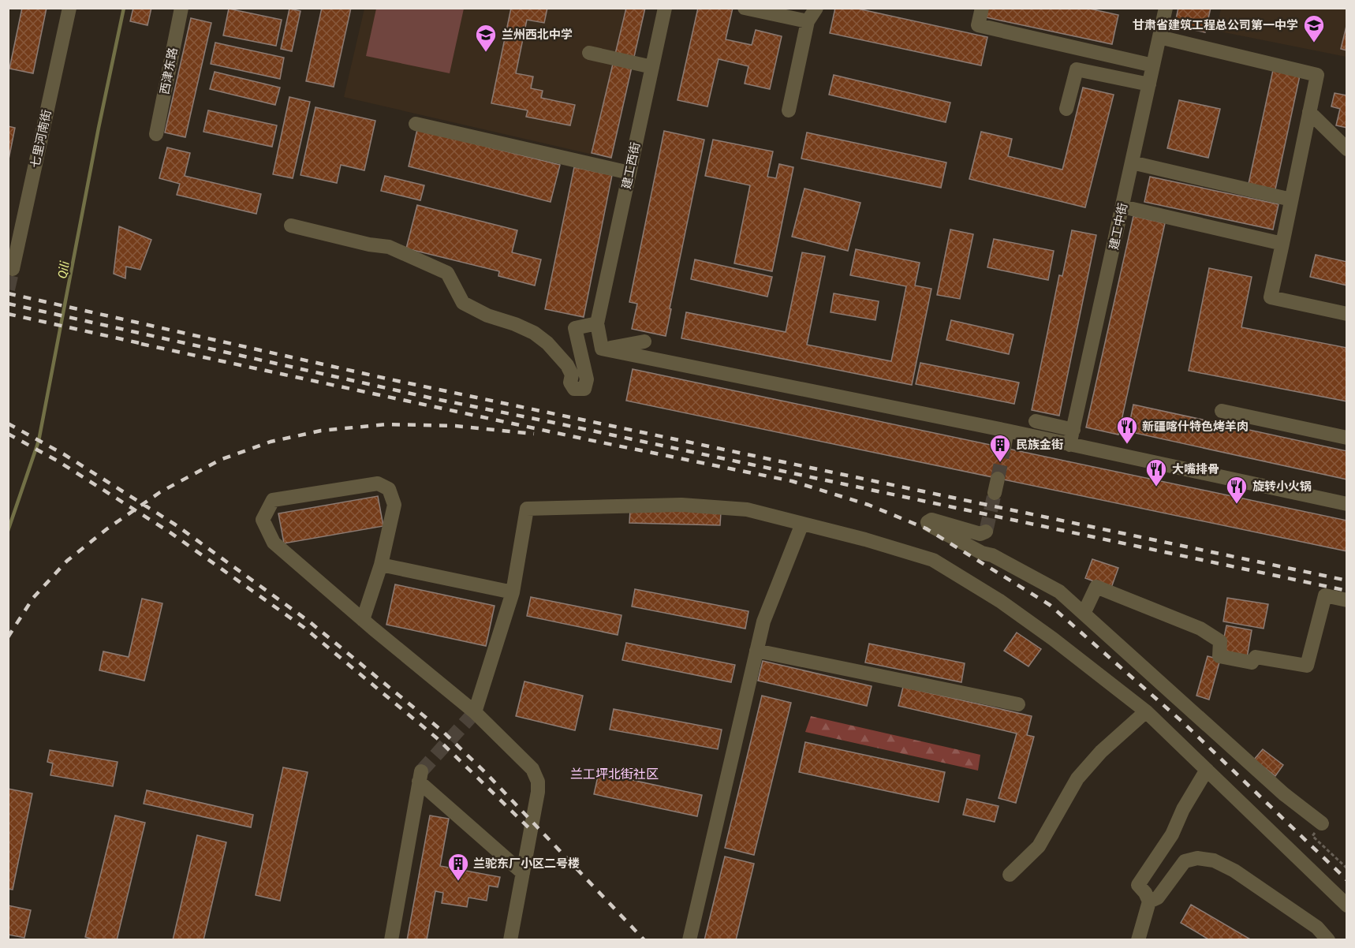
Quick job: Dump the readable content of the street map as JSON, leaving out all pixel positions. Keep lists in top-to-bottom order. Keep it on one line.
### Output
{"streets":{"street":["西津东路","七里河南街","建工西街","建工中街"]},"districts":["兰工坪北街社区"],"water":["Qili"],"places":{"school or university":["甘肃省建筑工程总公司第一中学","兰州西北中学"],"restaurant":["新疆喀什特色烤羊肉","大嘴排骨","旋转小火锅"],"building":["民族金街","兰驼东厂小区二号楼"]}}
